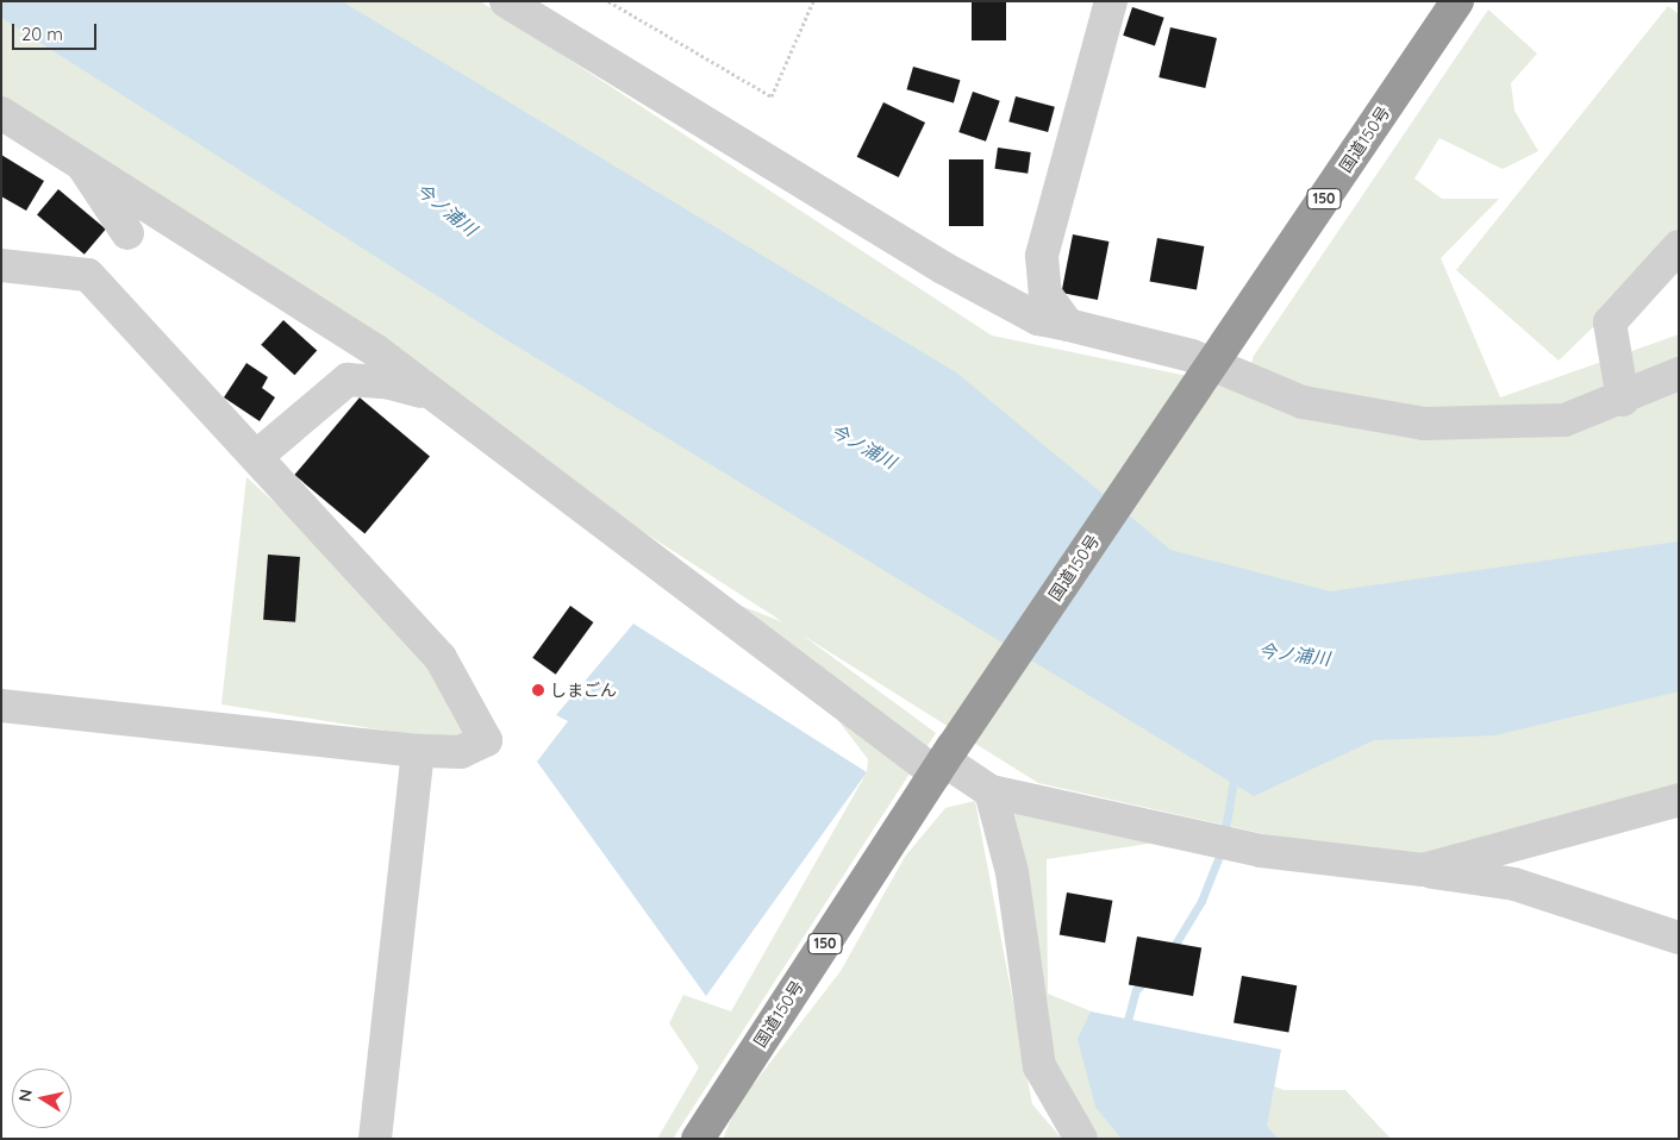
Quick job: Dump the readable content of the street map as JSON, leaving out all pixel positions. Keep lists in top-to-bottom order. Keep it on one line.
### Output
{"streets":{"highway":["国道150号","150"]},"water":["今ノ浦川"],"places":["しまごん"],"scale_bar":"20 m","north":"left"}
